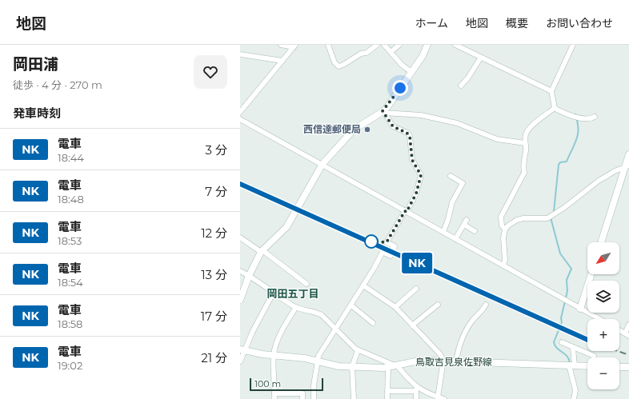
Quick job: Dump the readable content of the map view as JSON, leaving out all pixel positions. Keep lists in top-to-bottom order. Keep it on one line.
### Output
{"streets":{"main road":["鳥取吉見泉佐野線"]},"districts":["岡田五丁目"],"places":["西信達郵便局"],"scale_bar":"100 m","north":"bottom left","page":{"header":"地図","nav":["ホーム","地図","概要","お問い合わせ"],"heading":[["岡田浦","徒歩 · 4 分 · 270 m"],"発車時刻"],"on_map":"NK","list":[{"mark":"NK","name":"電車","note":"18:44","value":"3 分"},{"mark":"NK","name":"電車","note":"18:48","value":"7 分"},{"mark":"NK","name":"電車","note":"18:53","value":"12 分"},{"mark":"NK","name":"電車","note":"18:54","value":"13 分"},{"mark":"NK","name":"電車","note":"18:58","value":"17 分"},{"mark":"NK","name":"電車","note":"19:02","value":"21 分"}],"map_buttons":["+","−"],"scale":"100 m"}}
